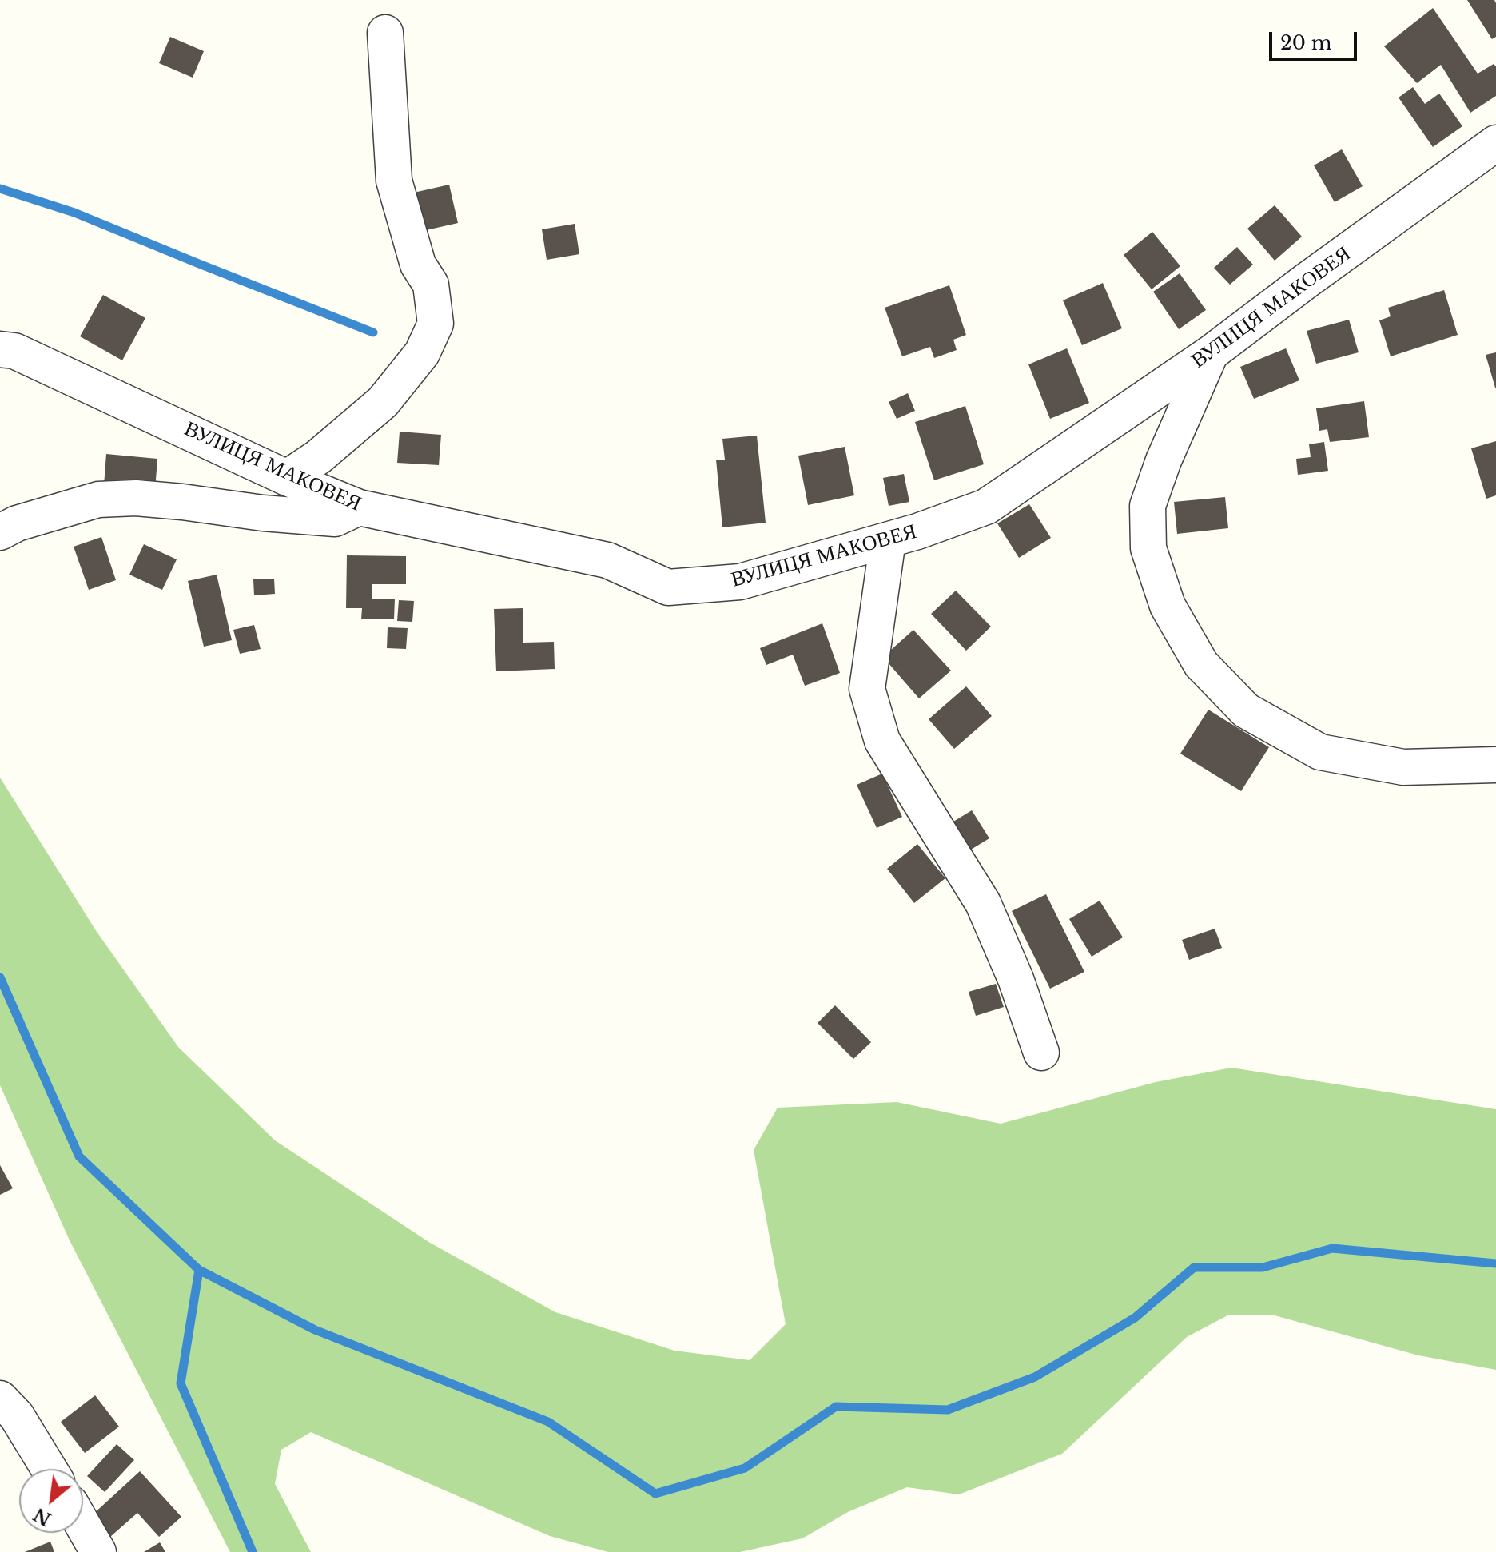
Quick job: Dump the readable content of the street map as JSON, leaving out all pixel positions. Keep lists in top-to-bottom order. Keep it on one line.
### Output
{"streets":{"street":["ВУЛИЦЯ МАКОВЕЯ"]},"scale_bar":"20 m","north":"bottom left"}
